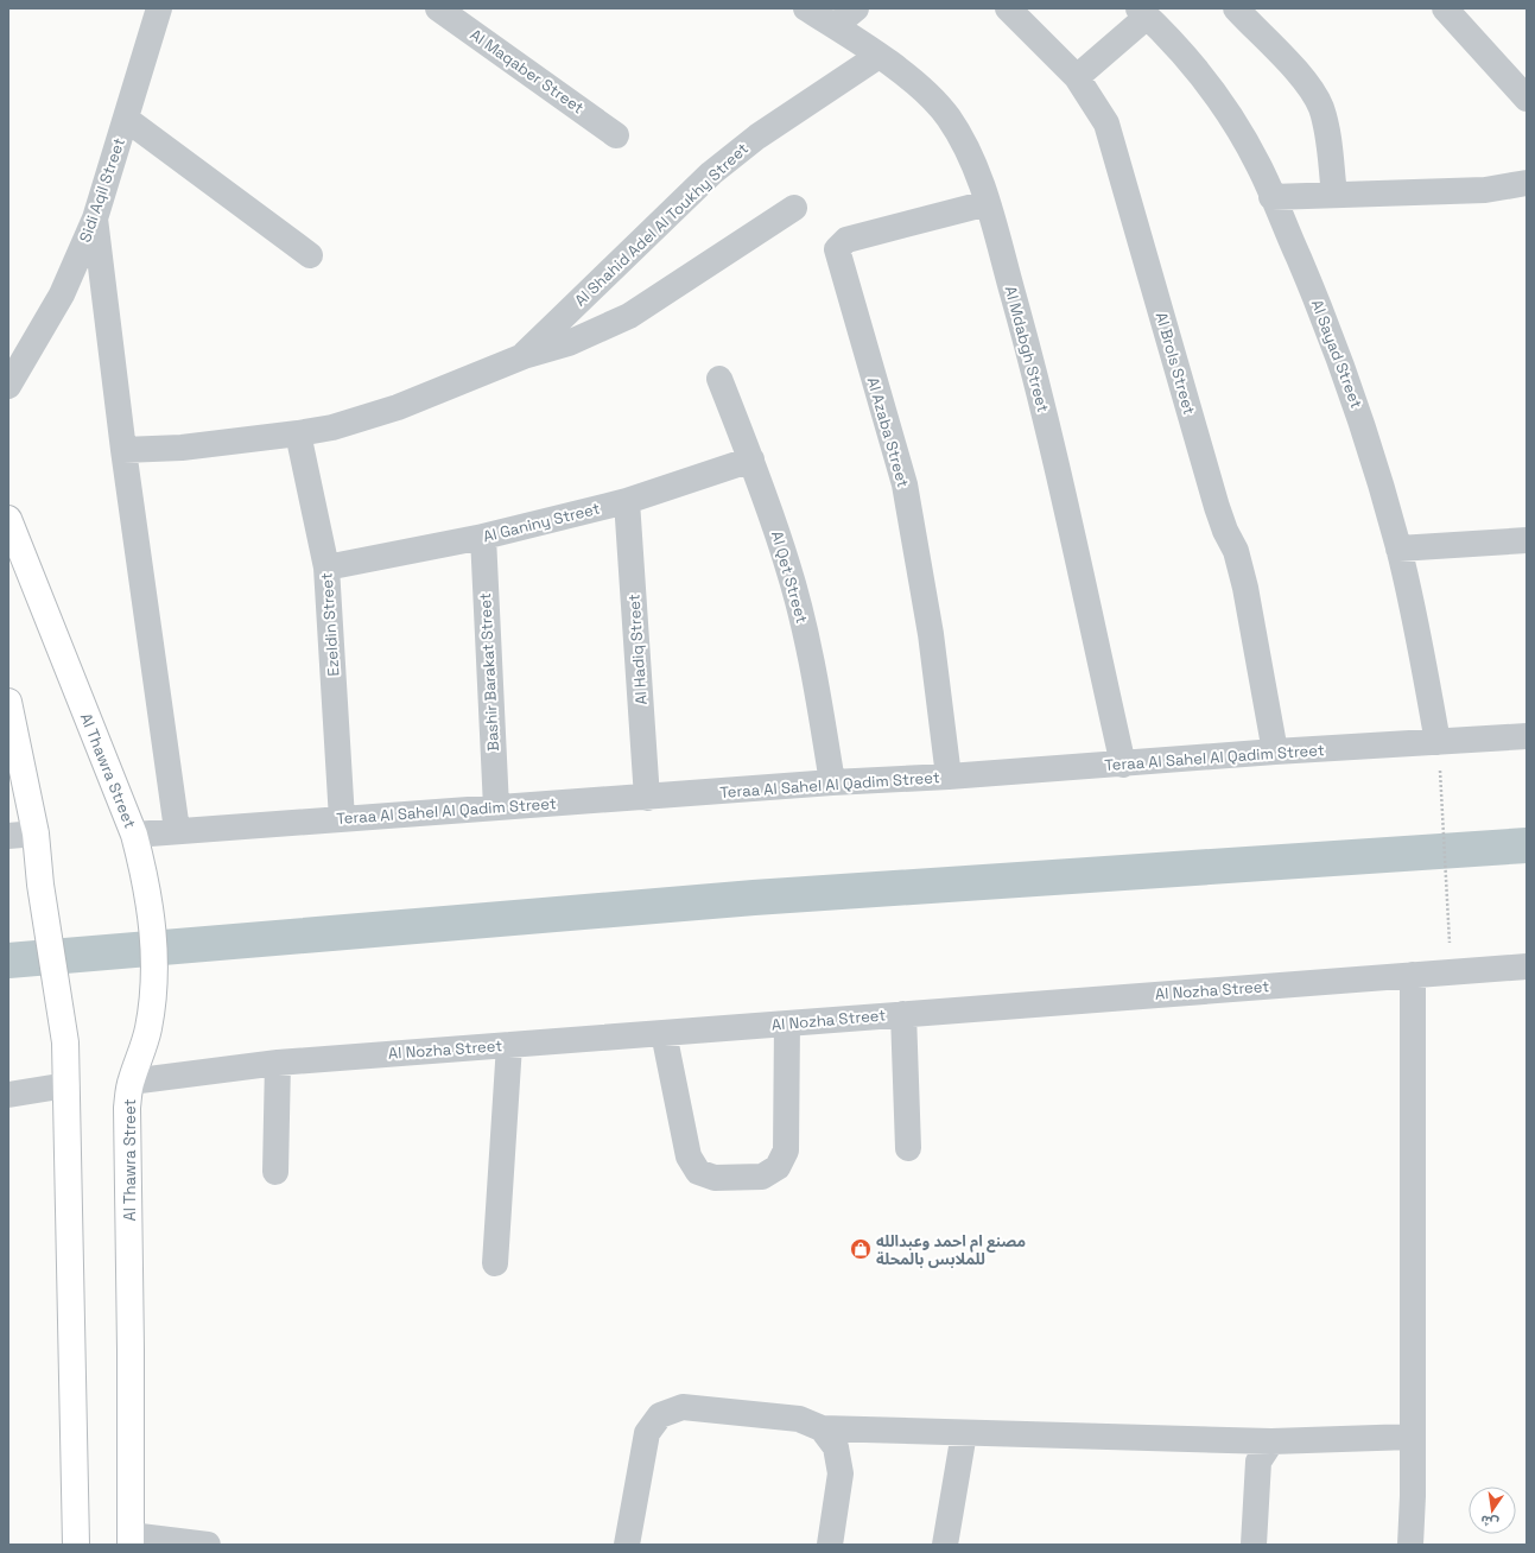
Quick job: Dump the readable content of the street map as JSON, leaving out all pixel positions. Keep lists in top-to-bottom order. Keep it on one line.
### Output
{"streets":{"main road":["Al Thawra Street"],"street":["Al Maqaber Street","Sidi Aqil Street","Al Shahid Adel Al Toukhy Street","Al Mdabgh Street","Al Sayad Street","Al Brols Street","Al Azaba Street","Al Ganiny Street","Al Qet Street","Ezeldin Street","Al Hadiq Street","Bashir Barakat Street","Teraa Al Sahel Al Qadim Street","Al Nozha Street"]},"crossings":[["Al Shahid Adel Al Toukhy Street","Al Mdabgh Street"],["Al Shahid Adel Al Toukhy Street","Ezeldin Street"],["Al Mdabgh Street","Al Azaba Street"],["Al Mdabgh Street","Teraa Al Sahel Al Qadim Street"],["Al Sayad Street","Teraa Al Sahel Al Qadim Street"],["Al Brols Street","Teraa Al Sahel Al Qadim Street"],["Al Azaba Street","Teraa Al Sahel Al Qadim Street"],["Al Ganiny Street","Al Qet Street"],["Al Ganiny Street","Ezeldin Street"],["Al Ganiny Street","Al Hadiq Street"],["Al Ganiny Street","Bashir Barakat Street"],["Al Qet Street","Teraa Al Sahel Al Qadim Street"],["Ezeldin Street","Teraa Al Sahel Al Qadim Street"],["Al Hadiq Street","Teraa Al Sahel Al Qadim Street"],["Bashir Barakat Street","Teraa Al Sahel Al Qadim Street"],["Teraa Al Sahel Al Qadim Street","Al Thawra Street"],["Al Thawra Street","Al Nozha Street"]],"places":{"shop":["مصنع ام احمد وعبدالله للملابس بالمحلة"]},"north":"bottom"}
